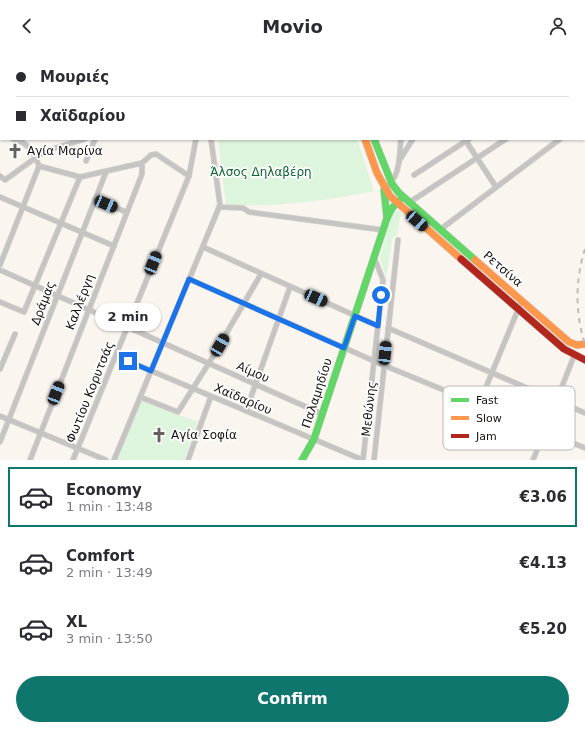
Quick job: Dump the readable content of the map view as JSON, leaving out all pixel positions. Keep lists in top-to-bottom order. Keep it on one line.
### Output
{"streets":{"main road":["Ρετσίνα","Παλαμηδίου"],"street":["Καλλέργη","Δράμας","Αίμου","Φωτίου Κορυτσάς","Χαϊδαρίου","Μεθώνης"]},"crossings":[["Ρετσίνα","Παλαμηδίου"],["Καλλέργη","Αίμου"],["Δράμας","Αίμου"],["Αίμου","Φωτίου Κορυτσάς"],["Αίμου","Παλαμηδίου"],["Φωτίου Κορυτσάς","Χαϊδαρίου"],["Παλαμηδίου","Χαϊδαρίου"],["Παλαμηδίου","Μεθώνης"],["Χαϊδαρίου","Μεθώνης"]],"parks":["Άλσος Δηλαβέρη"],"places":{"church":["Αγία Μαρίνα","Αγία Σοφία"]},"legend":["Fast","Slow","Jam"],"page":{"header":"Movio","banner":["Μουριές","Χαϊδαρίου"],"bubble":"2 min","list":[{"name":"Economy","note":"1 min · 13:48","value":"€3.06"},{"name":"Comfort","note":"2 min · 13:49","value":"€4.13"},{"name":"XL","note":"3 min · 13:50","value":"€5.20"}],"buttons":"Confirm"}}
